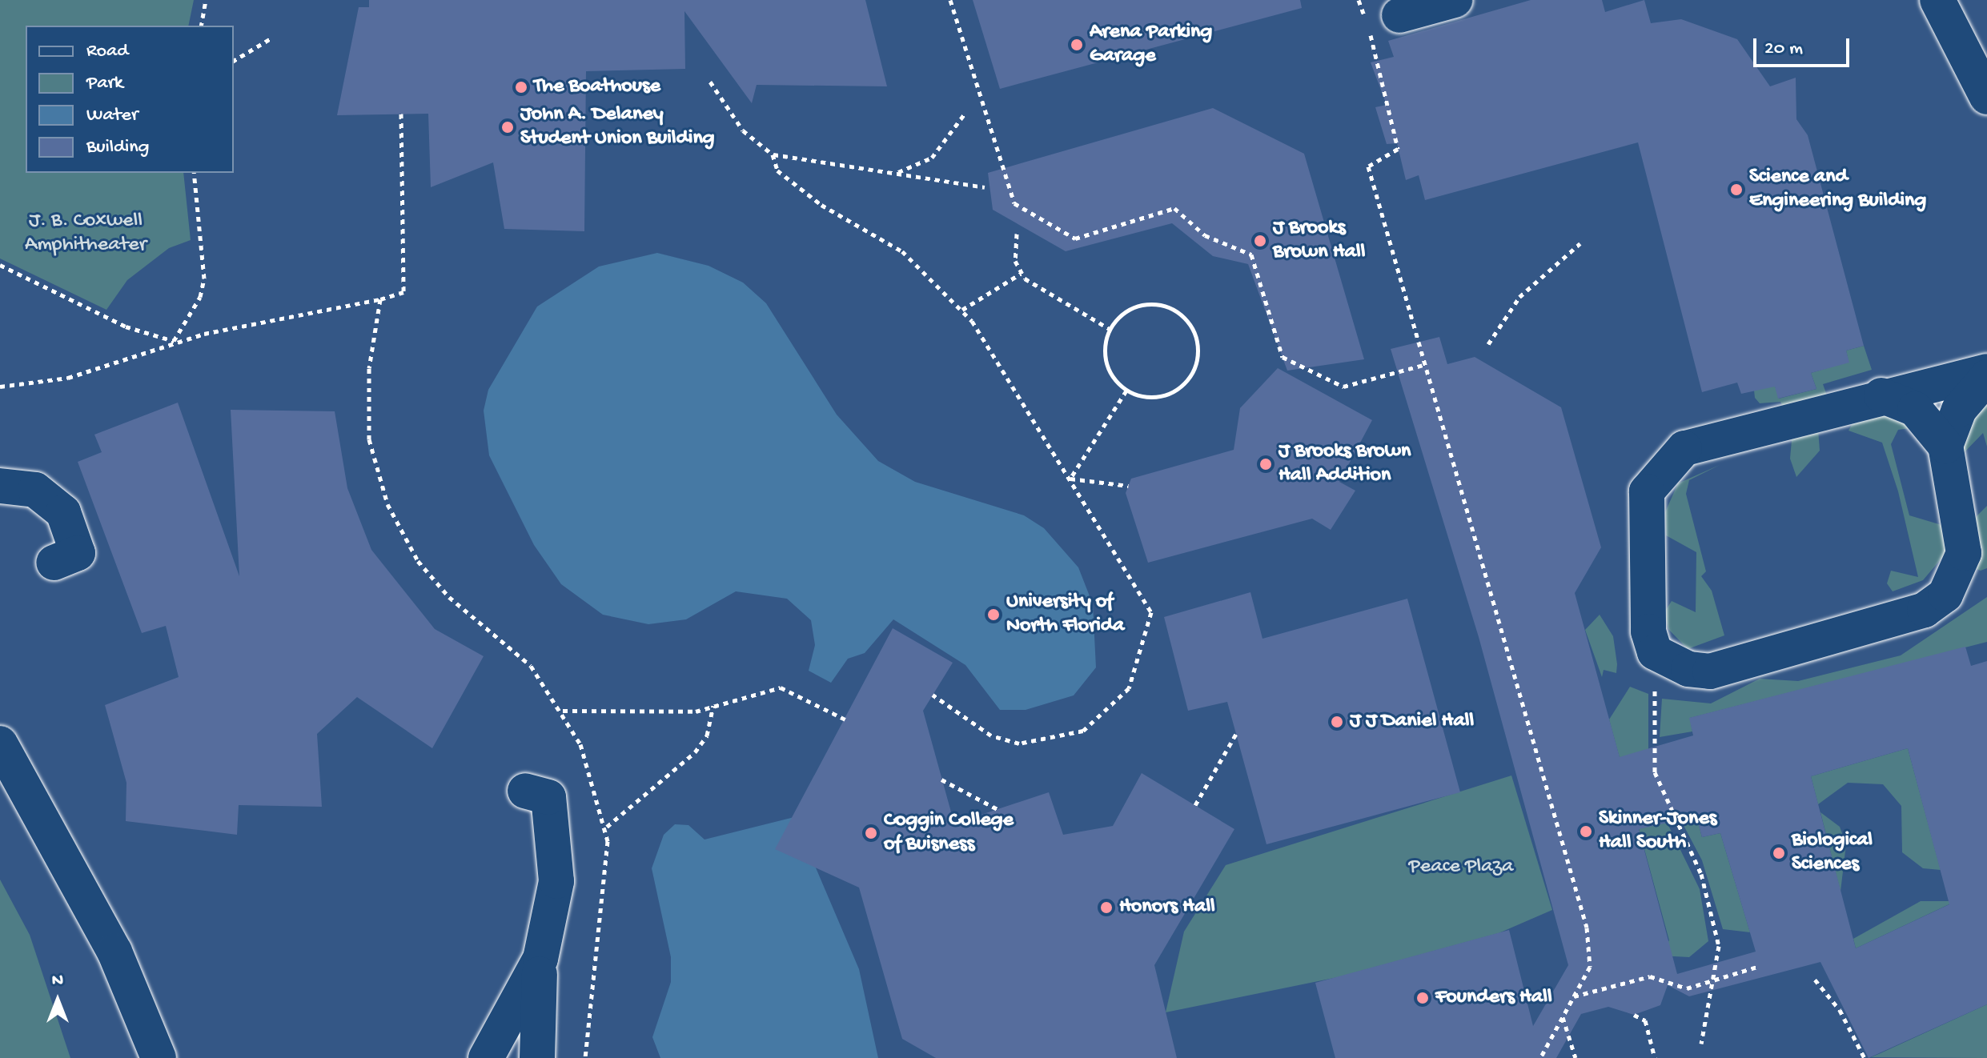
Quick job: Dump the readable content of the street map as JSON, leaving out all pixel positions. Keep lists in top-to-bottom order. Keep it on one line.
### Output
{"parks":["J. B. Coxwell Amphitheater","Peace Plaza"],"places":["Arena Parking Garage","The Boathouse","John A. Delaney Student Union Building","Science and Engineering Building","J Brooks Brown Hall","J Brooks Brown Hall Addition","University of North Florida","J J Daniel Hall","Skinner-Jones Hall South","Coggin College of Buisness","Biological Sciences","Honors Hall","Founders Hall"],"legend":["Road","Park","Water","Building"],"scale_bar":"20 m","north":"top"}
